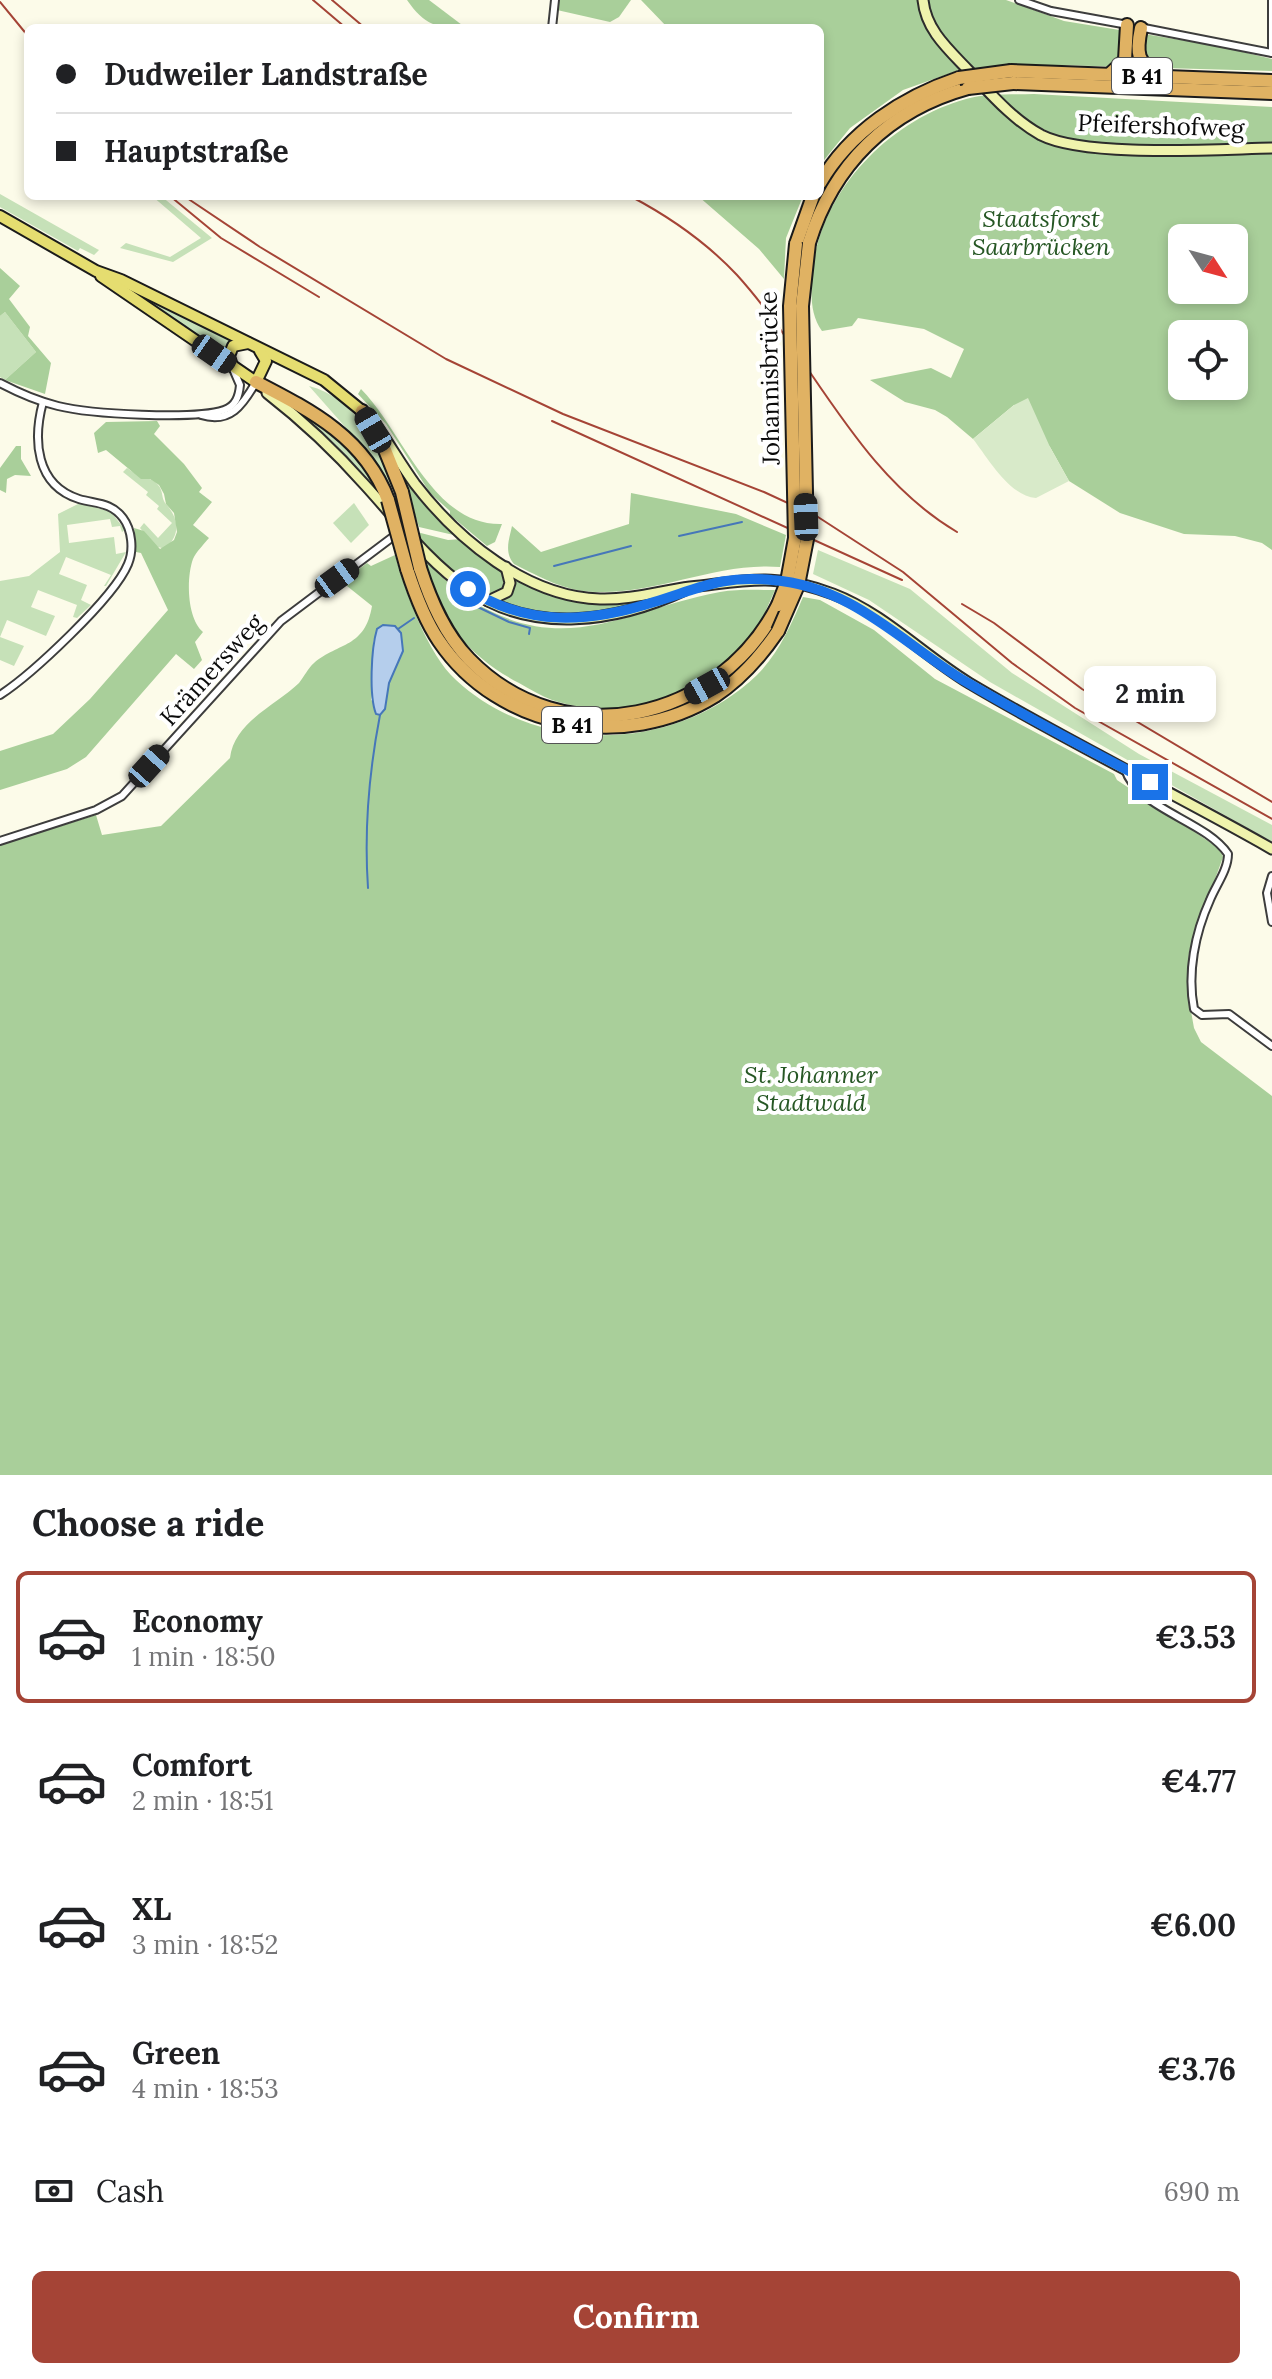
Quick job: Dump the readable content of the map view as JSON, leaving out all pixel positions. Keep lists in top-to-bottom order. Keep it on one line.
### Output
{"streets":{"highway":["B 41","Johannisbrücke"],"main road":["Pfeifershofweg"],"street":["Krämersweg"]},"crossings":[["B 41","Johannisbrücke"]],"parks":["Staatsforst Saarbrücken","St. Johanner Stadtwald"],"north":"bottom right","page":{"banner":["Dudweiler Landstraße","Hauptstraße"],"bubble":"2 min","heading":"Choose a ride","list":[{"name":"Economy","note":"1 min · 18:50","value":"€3.53"},{"name":"Comfort","note":"2 min · 18:51","value":"€4.77"},{"name":"XL","note":"3 min · 18:52","value":"€6.00"},{"name":"Green","note":"4 min · 18:53","value":"€3.76"}],"pay":["Cash","690 m"],"buttons":"Confirm"}}
